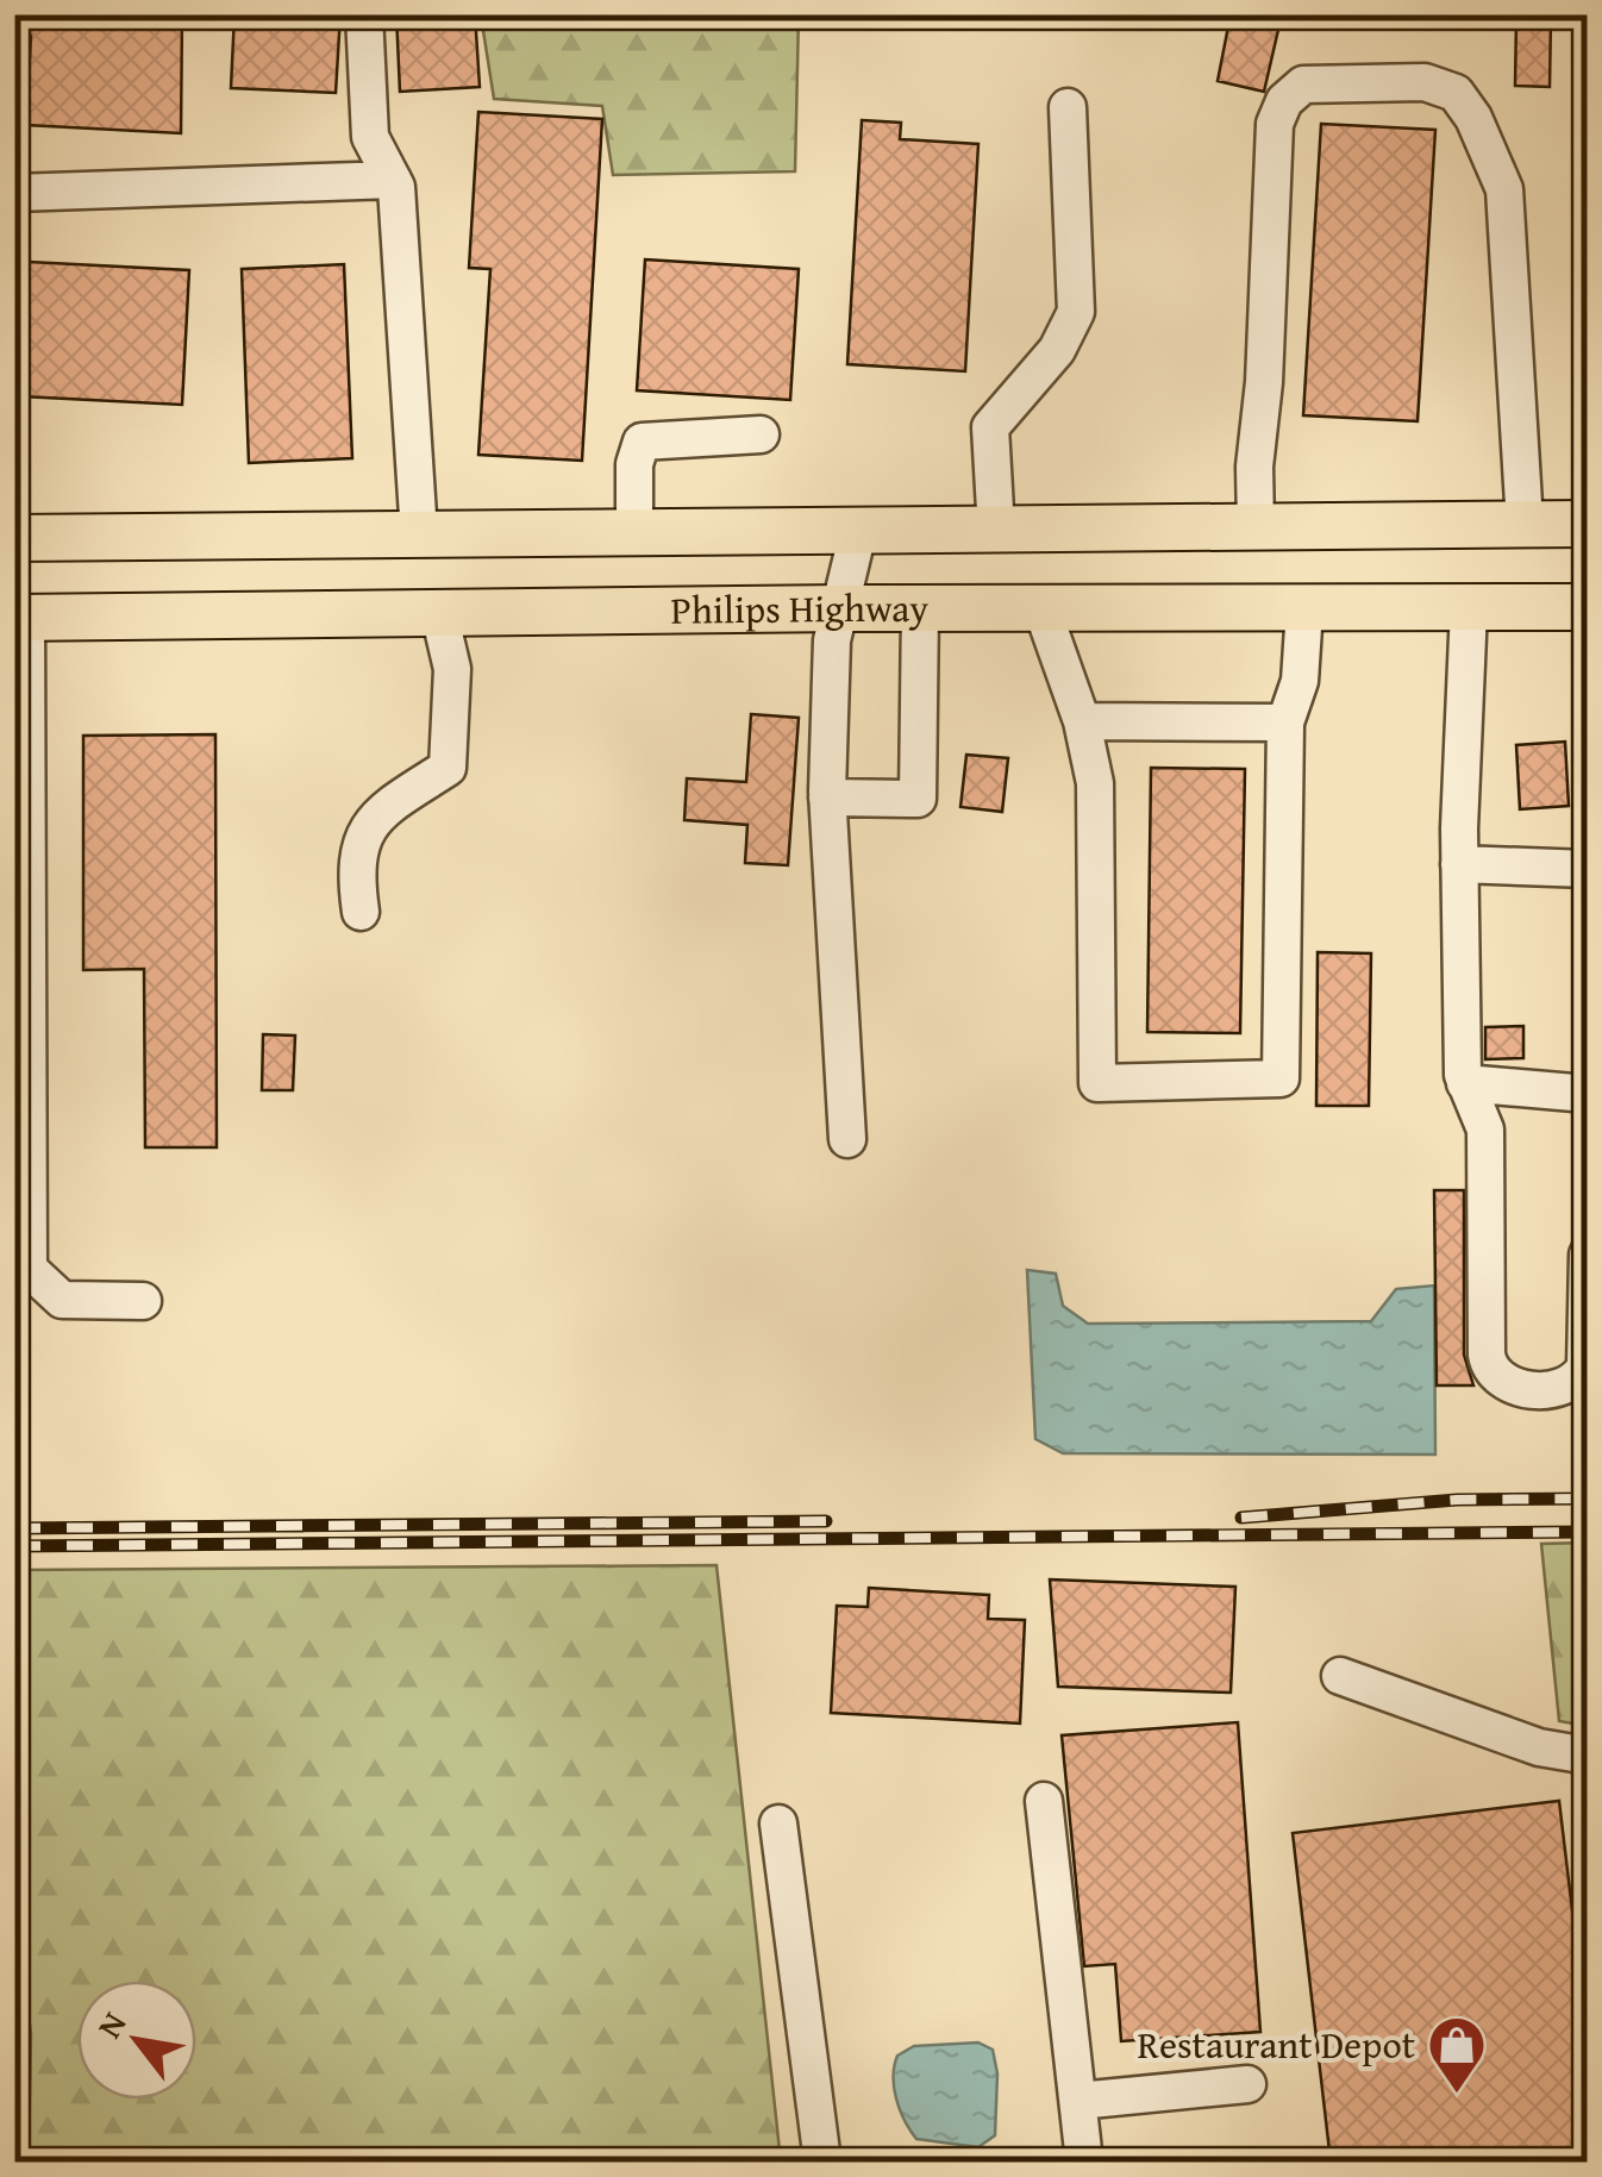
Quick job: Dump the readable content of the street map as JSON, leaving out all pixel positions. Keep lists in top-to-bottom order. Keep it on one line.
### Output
{"streets":{"main road":["Philips Highway"]},"places":{"shop":["Restaurant Depot"]},"north":"top left"}
